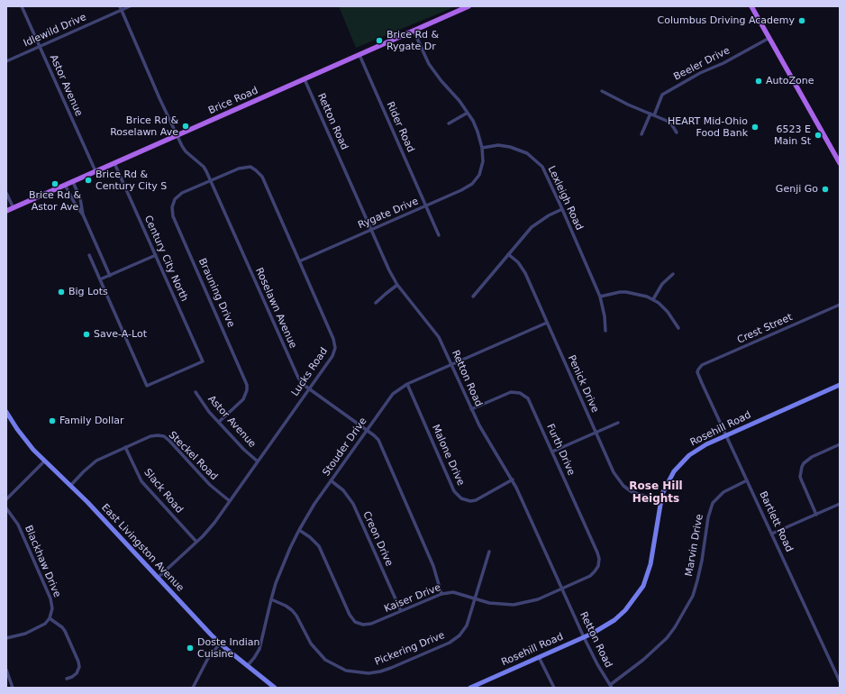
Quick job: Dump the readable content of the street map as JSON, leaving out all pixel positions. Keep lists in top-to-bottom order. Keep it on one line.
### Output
{"streets":{"main road":["Brice Road"],"street":["Idlewild Drive","Beeler Drive","Astor Avenue","Retton Road","Rider Road","Lexleigh Road","Rygate Drive","Century City North","Brauning Drive","Roselawn Avenue","Crest Street","Lucks Road","Penick Drive","Rosehill Road","Stouder Drive","Furth Drive","Malone Drive","Steckel Road","Slack Road","Bartlett Road","Creon Drive","Marvin Drive","East Livingston Avenue","Blackhaw Drive","Kaiser Drive","Pickering Drive"]},"crossings":[["Idlewild Drive","Astor Avenue"],["Idlewild Drive","Roselawn Avenue"],["Astor Avenue","Brice Road"],["Astor Avenue","Brauning Drive"],["Astor Avenue","Lucks Road"],["Brice Road","Retton Road"],["Brice Road","Rider Road"],["Brice Road","Century City North"],["Brice Road","Roselawn Avenue"],["Retton Road","Rygate Drive"],["Retton Road","Rosehill Road"],["Retton Road","Stouder Drive"],["Retton Road","Furth Drive"],["Retton Road","Malone Drive"],["Retton Road","Marvin Drive"],["Retton Road","Kaiser Drive"],["Rider Road","Rygate Drive"],["Lexleigh Road","Rygate Drive"],["Rygate Drive","Lucks Road"],["Brauning Drive","Roselawn Avenue"],["Brauning Drive","Lucks Road"],["Roselawn Avenue","Lucks Road"],["Roselawn Avenue","Stouder Drive"],["Roselawn Avenue","Kaiser Drive"],["Crest Street","Bartlett Road"],["Lucks Road","Steckel Road"],["Lucks Road","Slack Road"],["Lucks Road","East Livingston Avenue"],["Penick Drive","Rosehill Road"],["Penick Drive","Stouder Drive"],["Rosehill Road","Bartlett Road"],["Stouder Drive","Malone Drive"],["Stouder Drive","Creon Drive"],["Stouder Drive","East Livingston Avenue"],["Stouder Drive","Kaiser Drive"],["Stouder Drive","Pickering Drive"],["Furth Drive","Kaiser Drive"],["Steckel Road","Slack Road"],["Steckel Road","East Livingston Avenue"],["Bartlett Road","Marvin Drive"],["Creon Drive","Kaiser Drive"],["Kaiser Drive","Pickering Drive"]],"districts":["Rose Hill Heights"],"places":["Columbus Driving Academy","Brice Rd & Rygate Dr","AutoZone","Brice Rd & Roselawn Ave","HEART Mid-Ohio Food Bank","6523 E Main St","Brice Rd & Century City S","Brice Rd & Astor Ave","Genji Go","Big Lots","Save-A-Lot","Family Dollar","Doste Indian Cuisine"]}
